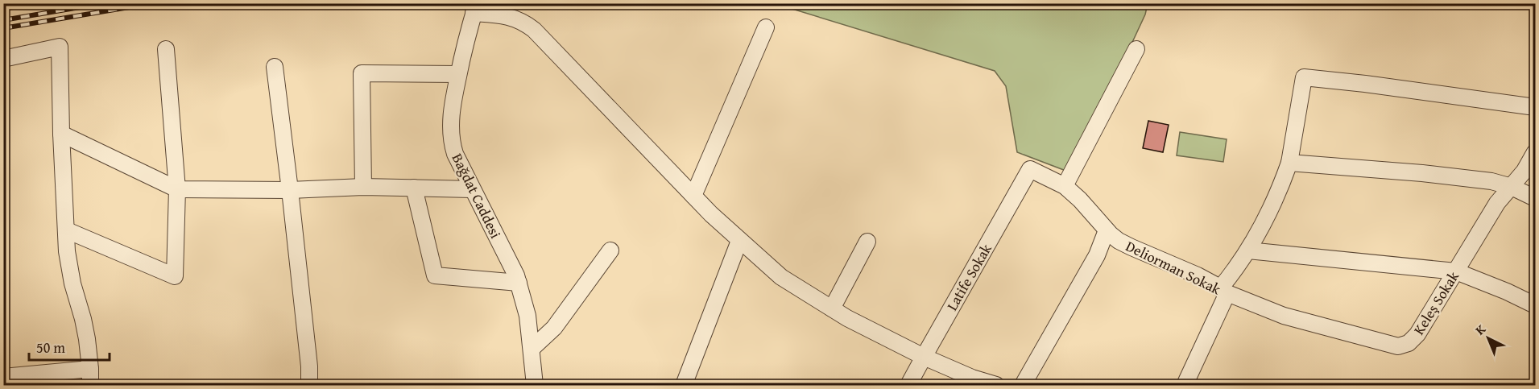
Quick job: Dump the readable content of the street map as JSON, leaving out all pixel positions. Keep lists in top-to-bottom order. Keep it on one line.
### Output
{"streets":{"street":["Bağdat Caddesi","Deliorman Sokak","Latife Sokak","Keleş Sokak"]},"crossings":[["Deliorman Sokak","Latife Sokak"],["Deliorman Sokak","Keleş Sokak"]],"scale_bar":"50 m","north":"top left"}
